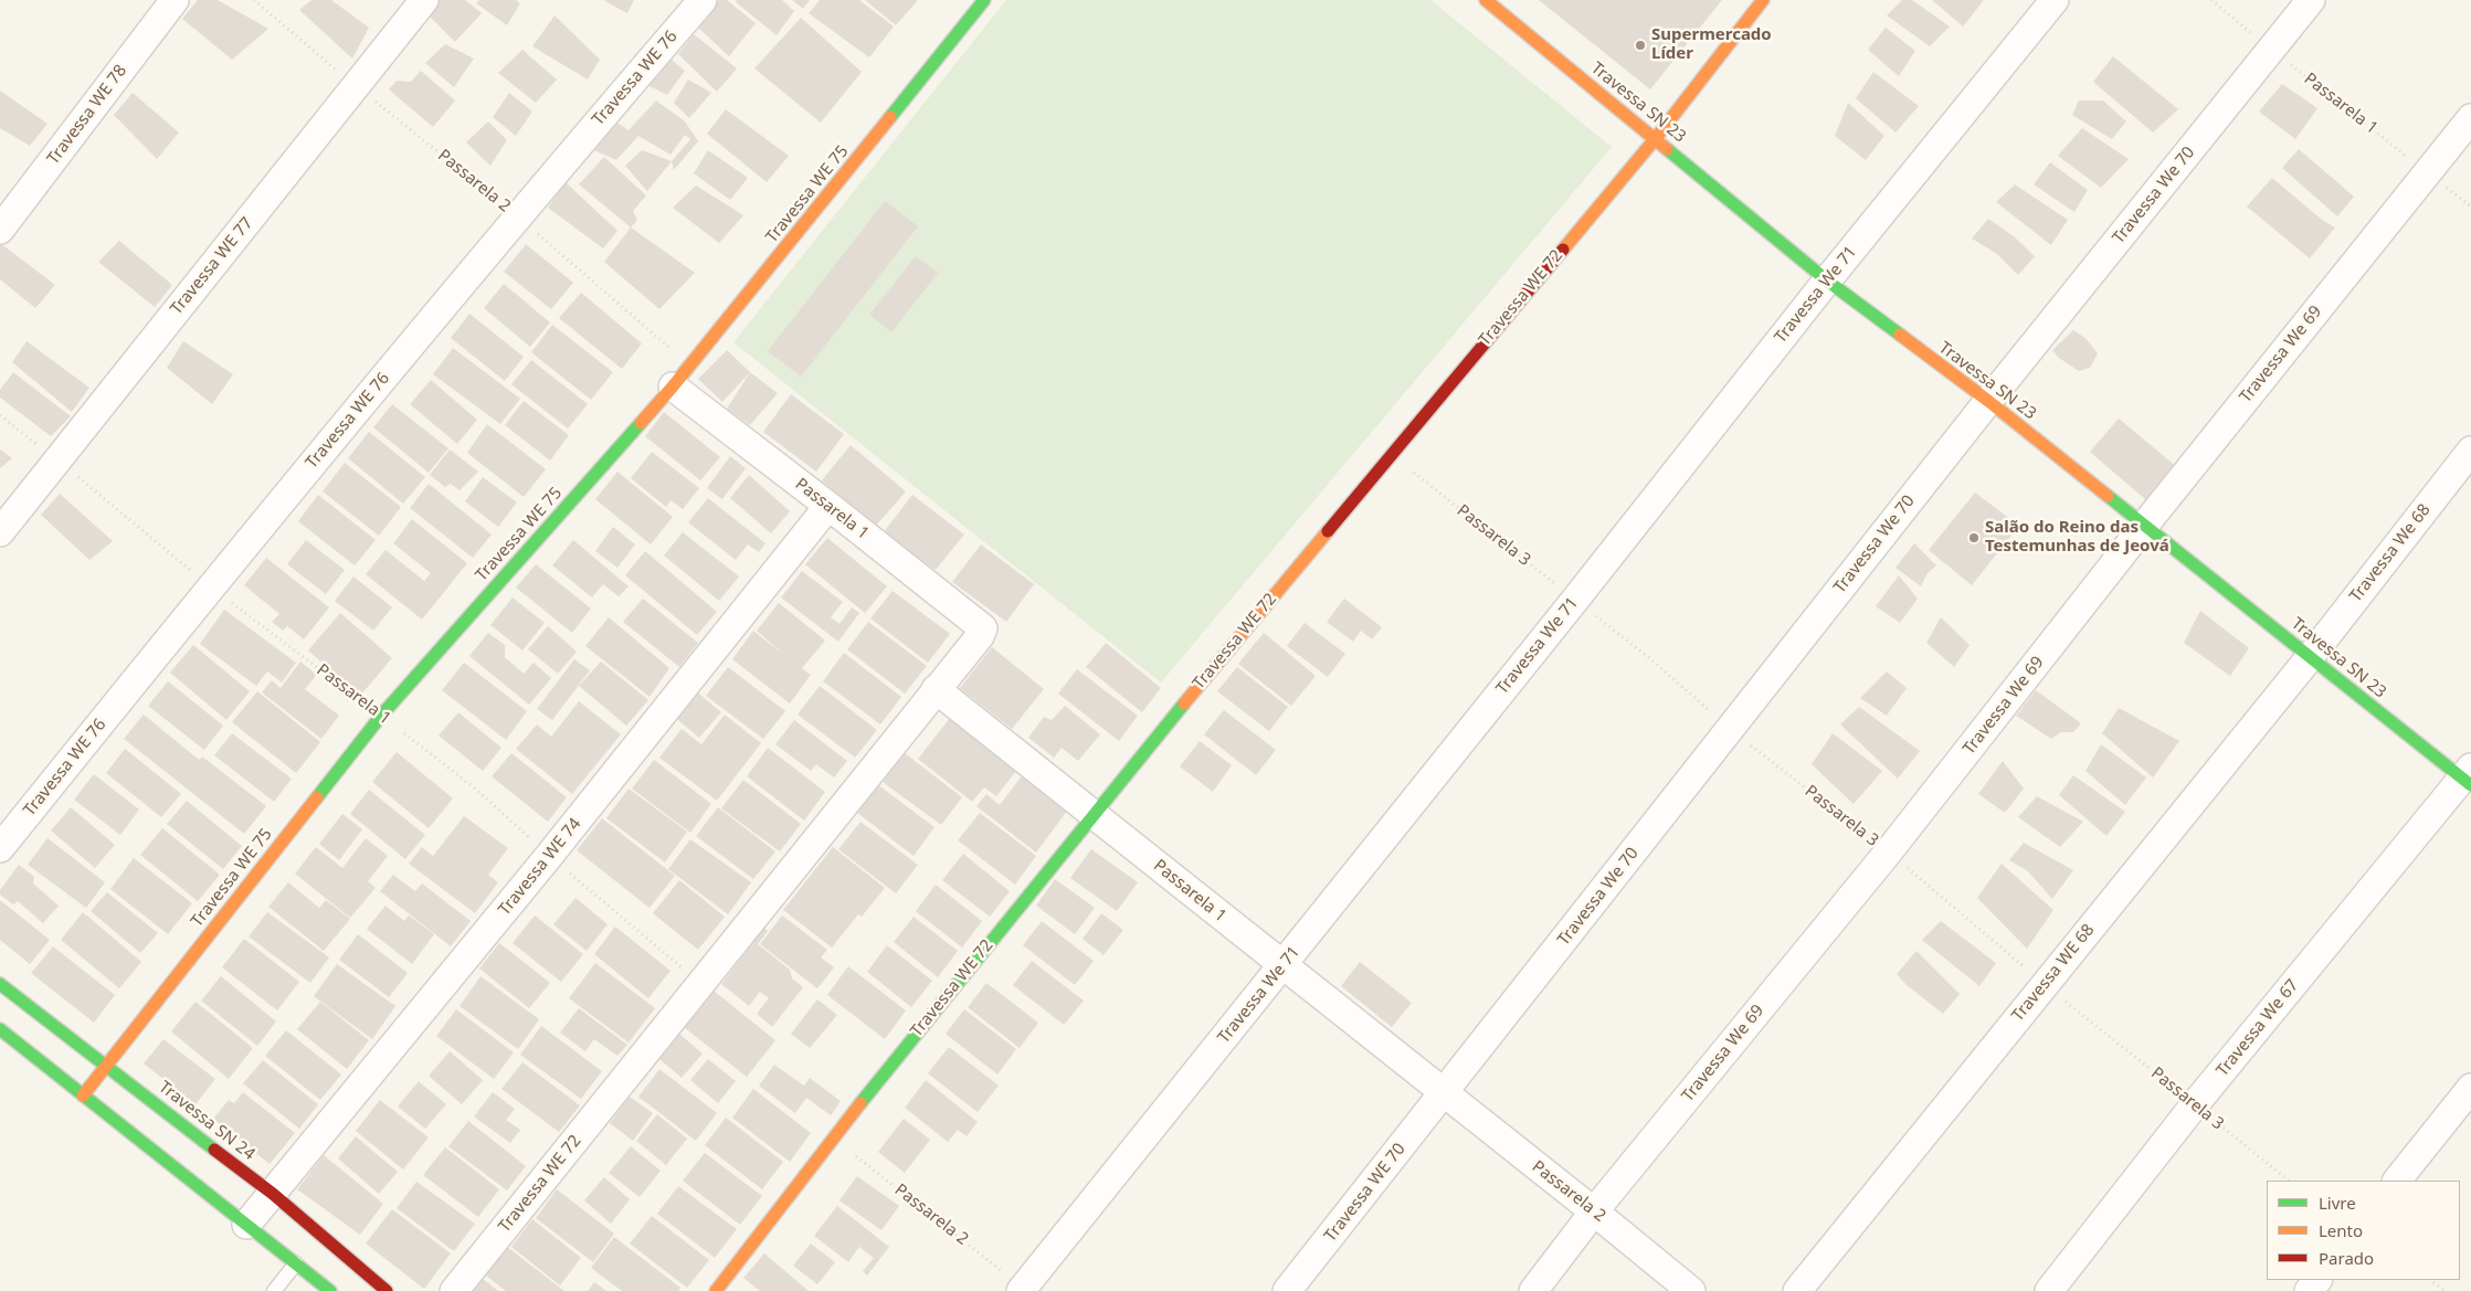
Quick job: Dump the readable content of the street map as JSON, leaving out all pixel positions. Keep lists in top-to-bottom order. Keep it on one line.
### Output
{"streets":{"main road":["Travessa SN 23","Travessa WE 75","Travessa WE 72","Travessa SN 24"],"street":["Travessa WE 76","Passarela 1","Travessa WE 78","Passarela 2","Travessa We 70","Travessa WE 77","Travessa We 71","Travessa We 69","Travessa We 68","Travessa WE 74","Travessa WE 68","Travessa We 67","Travessa WE 70"],"path":["Passarela 3"]},"crossings":[["Travessa WE 76","Passarela 1"],["Travessa WE 76","Passarela 2"],["Travessa SN 23","Travessa We 70"],["Travessa SN 23","Travessa We 71"],["Travessa SN 23","Travessa WE 72"],["Travessa SN 23","Travessa We 69"],["Travessa SN 23","Travessa We 68"],["Travessa SN 23","Travessa WE 68"],["Travessa SN 23","Travessa We 67"],["Passarela 1","Passarela 2"],["Passarela 1","Travessa WE 75"],["Passarela 1","Travessa We 70"],["Passarela 1","Travessa WE 77"],["Passarela 1","Travessa We 71"],["Passarela 1","Travessa WE 72"],["Passarela 1","Travessa We 69"],["Passarela 1","Travessa WE 74"],["Passarela 1","Travessa WE 70"],["Passarela 2","Travessa WE 75"],["Passarela 2","Travessa We 70"],["Passarela 2","Travessa WE 77"],["Passarela 2","Travessa We 71"],["Passarela 2","Travessa WE 72"],["Passarela 2","Travessa We 69"],["Passarela 2","Travessa WE 70"],["Travessa WE 75","Travessa SN 24"],["Travessa We 70","Passarela 3"],["Travessa We 70","Travessa WE 70"],["Travessa We 71","Passarela 3"],["Travessa WE 72","Passarela 3"],["Travessa We 69","Passarela 3"],["Passarela 3","Travessa WE 68"],["Passarela 3","Travessa We 67"],["Travessa We 68","Travessa WE 68"],["Travessa WE 74","Travessa SN 24"]],"places":["Supermercado Líder","Salão do Reino das Testemunhas de Jeová"],"legend":["Livre","Lento","Parado"]}
